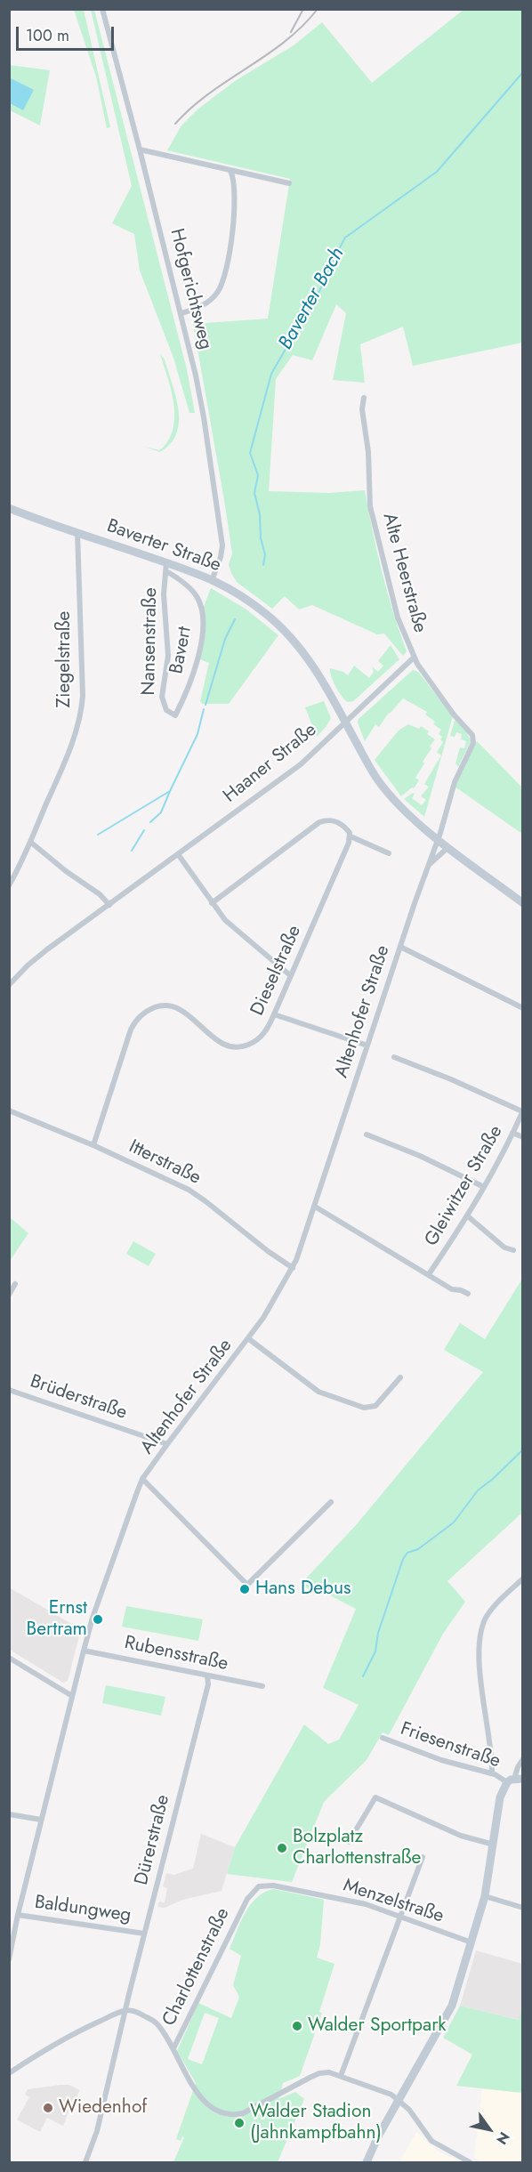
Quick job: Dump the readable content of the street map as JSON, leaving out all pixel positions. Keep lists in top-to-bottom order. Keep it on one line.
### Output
{"streets":{"main road":["Baverter Straße"],"street":["Hofgerichtsweg","Alte Heerstraße","Nansenstraße","Bavert","Ziegelstraße","Haaner Straße","Dieselstraße","Altenhofer Straße","Itterstraße","Gleiwitzer Straße","Brüderstraße","Rubensstraße","Friesenstraße","Dürerstraße","Menzelstraße","Baldungweg","Charlottenstraße"]},"crossings":[["Hofgerichtsweg","Baverter Straße"],["Baverter Straße","Nansenstraße"],["Baverter Straße","Bavert"],["Baverter Straße","Ziegelstraße"],["Baverter Straße","Haaner Straße"],["Alte Heerstraße","Altenhofer Straße"],["Nansenstraße","Bavert"],["Dieselstraße","Itterstraße"],["Altenhofer Straße","Itterstraße"],["Altenhofer Straße","Brüderstraße"],["Altenhofer Straße","Rubensstraße"],["Altenhofer Straße","Baldungweg"],["Rubensstraße","Dürerstraße"],["Dürerstraße","Baldungweg"],["Menzelstraße","Charlottenstraße"]],"water":["Baverter Bach"],"places":["Hans Debus","Ernst Bertram","Bolzplatz Charlottenstraße","Walder Sportpark","Wiedenhof","Walder Stadion (Jahnkampfbahn)"],"scale_bar":"100 m","north":"bottom right"}
